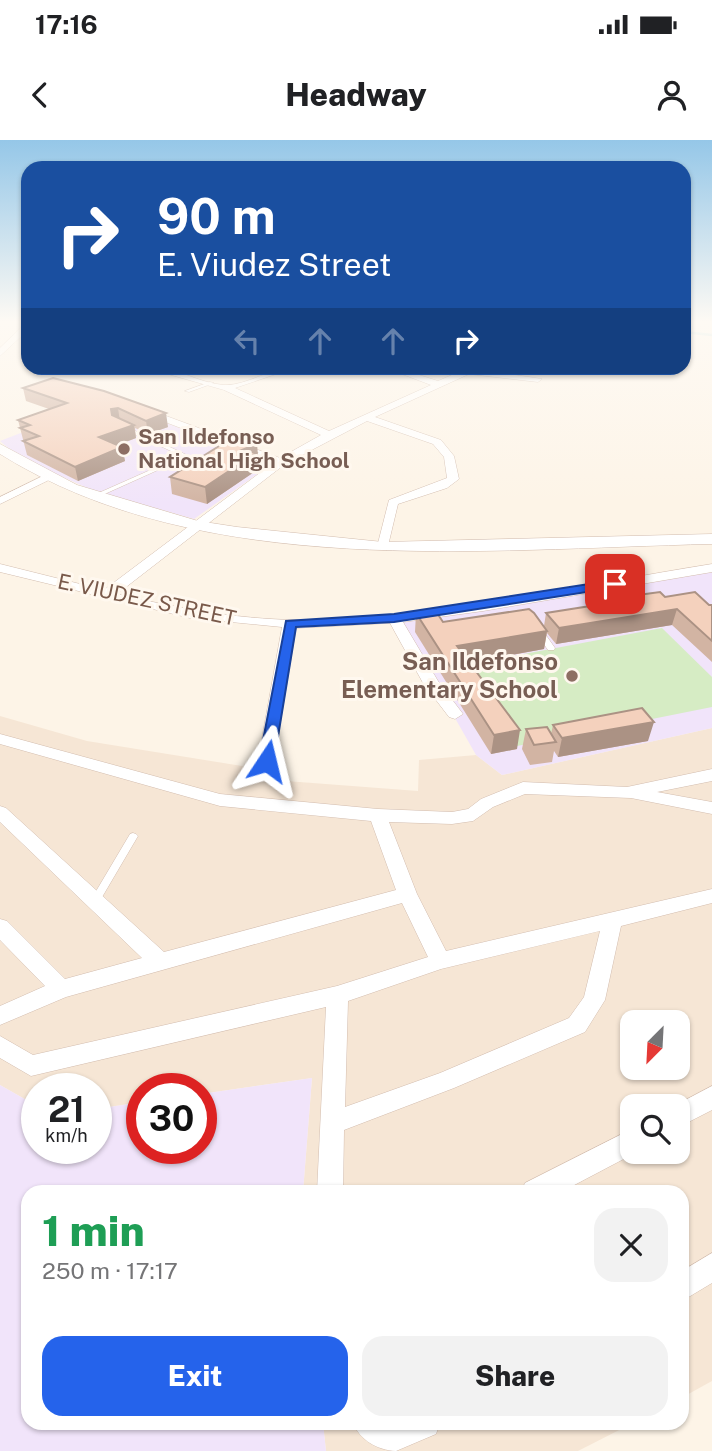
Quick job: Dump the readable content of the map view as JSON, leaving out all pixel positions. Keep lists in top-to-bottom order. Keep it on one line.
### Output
{"streets":{"street":["E. VIUDEZ STREET"]},"places":["San Ildefonso National High School","San Ildefonso Elementary School"],"north":"bottom left","page":{"status":"17:16","header":"Headway","turn":["90 m","E. Viudez Street"],"speed":"21 km/h","limit":"30","heading":["1 min","250 m · 17:17"],"buttons":["Exit","Share"]}}
